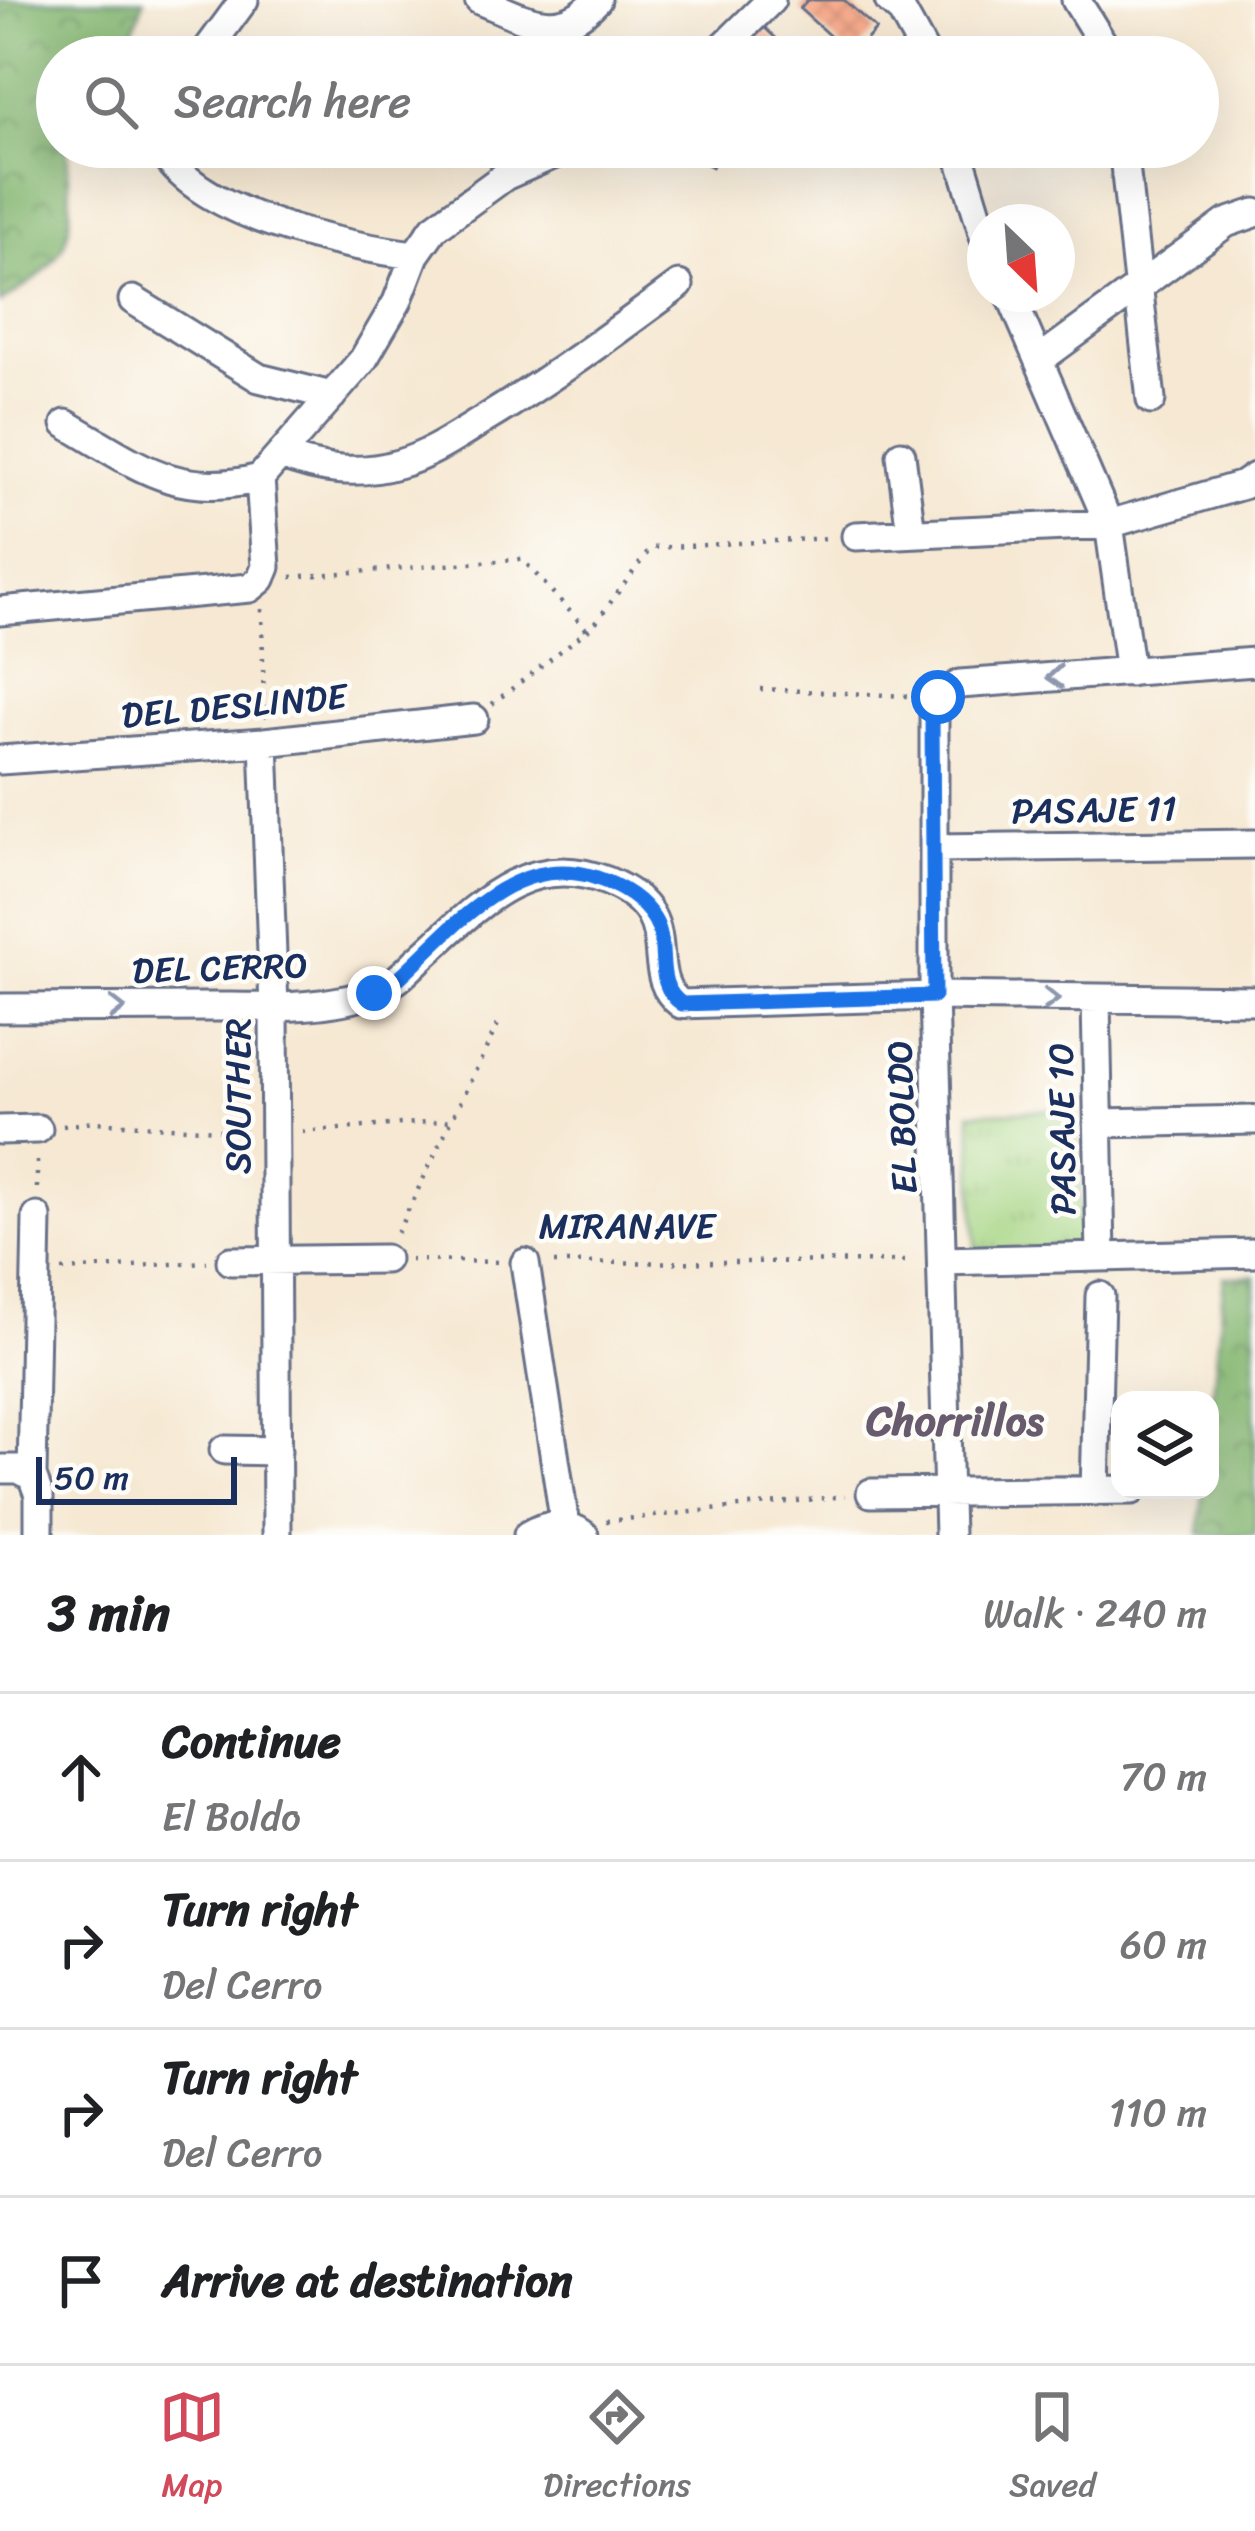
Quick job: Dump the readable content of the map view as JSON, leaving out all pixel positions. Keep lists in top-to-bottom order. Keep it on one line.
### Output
{"streets":{"street":["DEL DESLINDE","PASAJE 11","DEL CERRO","SOUTHER","EL BOLDO","PASAJE 10"],"path":["MIRANAVE"]},"crossings":[["DEL DESLINDE","SOUTHER"],["PASAJE 11","EL BOLDO"],["DEL CERRO","SOUTHER"],["DEL CERRO","EL BOLDO"],["DEL CERRO","PASAJE 10"],["EL BOLDO","MIRANAVE"]],"districts":["Chorrillos"],"scale_bar":"50 m","north":"bottom right","page":{"search":"Search here","scale":"50 m","heading":["3 min","Walk · 240 m"],"list":[["Continue","El Boldo","70 m"],["Turn right","Del Cerro","60 m"],["Turn right","Del Cerro","110 m"],"Arrive at destination"],"nav":["Map","Directions","Saved"]}}
